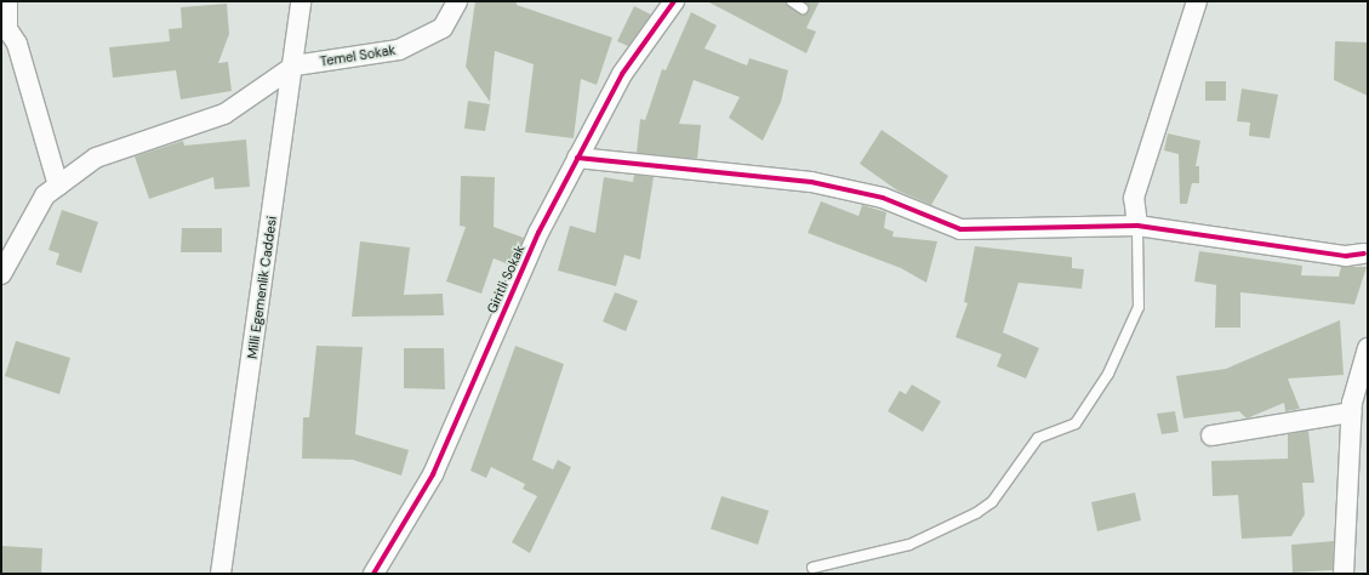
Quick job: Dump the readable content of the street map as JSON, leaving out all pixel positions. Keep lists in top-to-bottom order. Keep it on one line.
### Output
{"streets":{"street":["Temel Sokak","Giritli Sokak","Milli Egemenlik Caddesi"]},"crossings":[["Temel Sokak","Milli Egemenlik Caddesi"]]}
